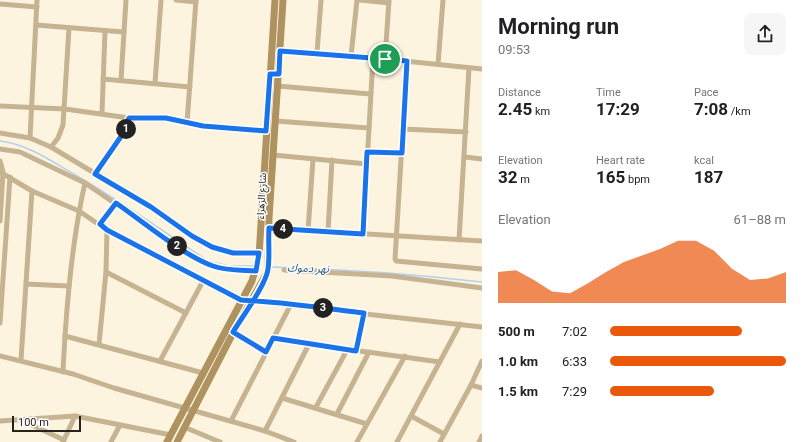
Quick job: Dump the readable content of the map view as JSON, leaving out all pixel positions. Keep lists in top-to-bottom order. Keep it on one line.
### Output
{"streets":{"main road":["شارع الزهراء"]},"water":["نهر دموك"],"scale_bar":"100 m","page":{"heading":["Morning run","09:53"],"stats":[["Distance","2.45 km"],["Time","17:29"],["Pace","7:08 /km"],["Elevation","32 m"],["Heart rate","165 bpm"],["kcal","187"]],"pins":["1","4","2","3"],"chart":["Elevation","61–88 m"],"list":[{"name":"500 m","note":"7:02"},{"name":"1.0 km","note":"6:33"},{"name":"1.5 km","note":"7:29"}],"scale":"100 m"}}
